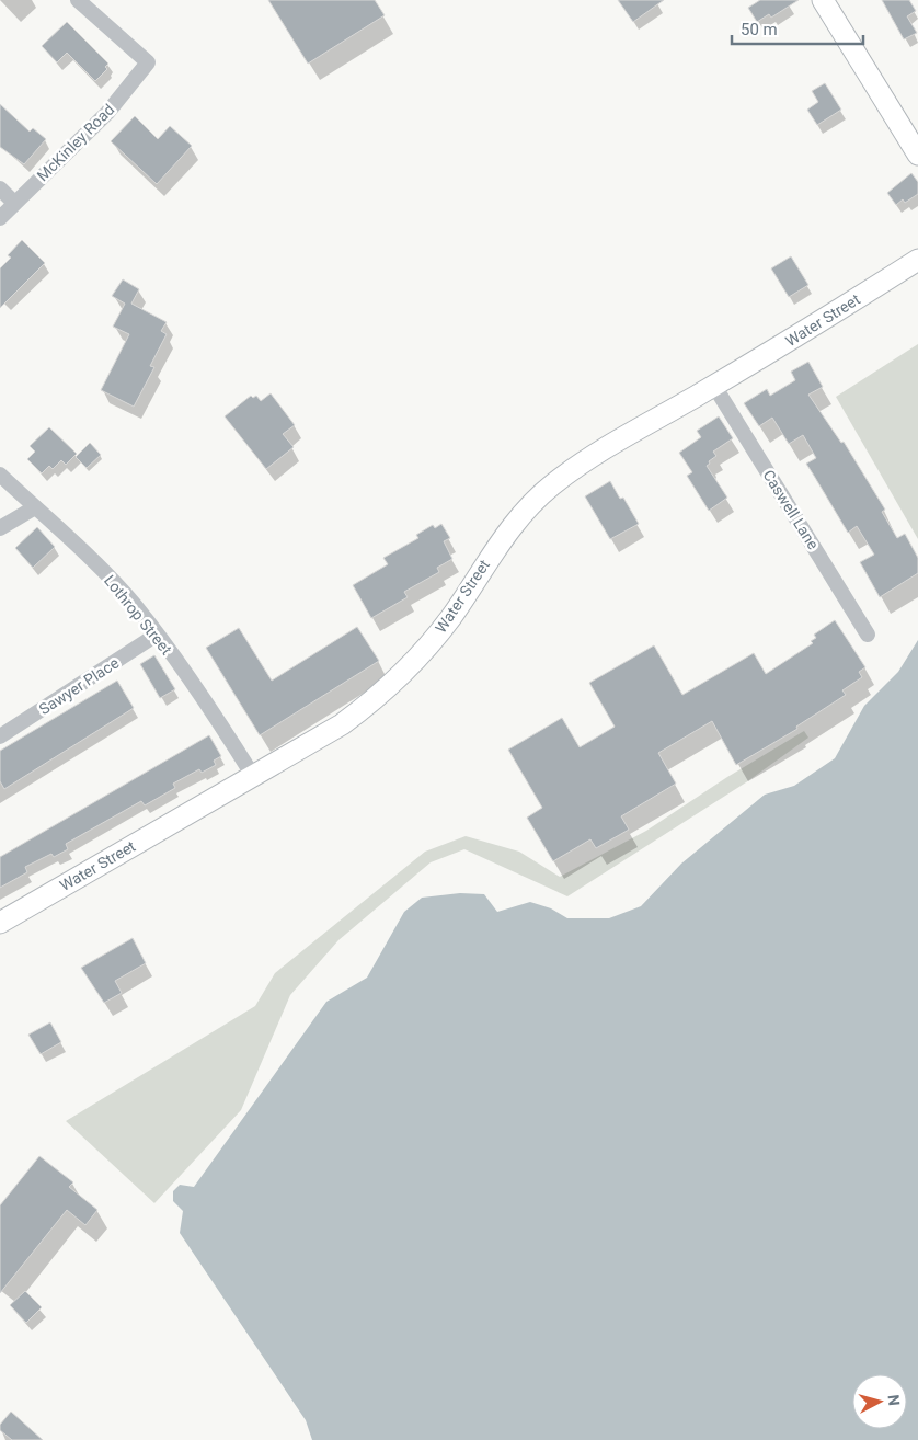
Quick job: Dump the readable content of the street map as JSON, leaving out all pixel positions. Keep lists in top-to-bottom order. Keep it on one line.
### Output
{"streets":{"main road":["Water Street"],"street":["McKinley Road","Caswell Lane","Lothrop Street","Sawyer Place"]},"crossings":[["Water Street","Caswell Lane"],["Water Street","Lothrop Street"],["Lothrop Street","Sawyer Place"]],"scale_bar":"50 m","north":"right"}
